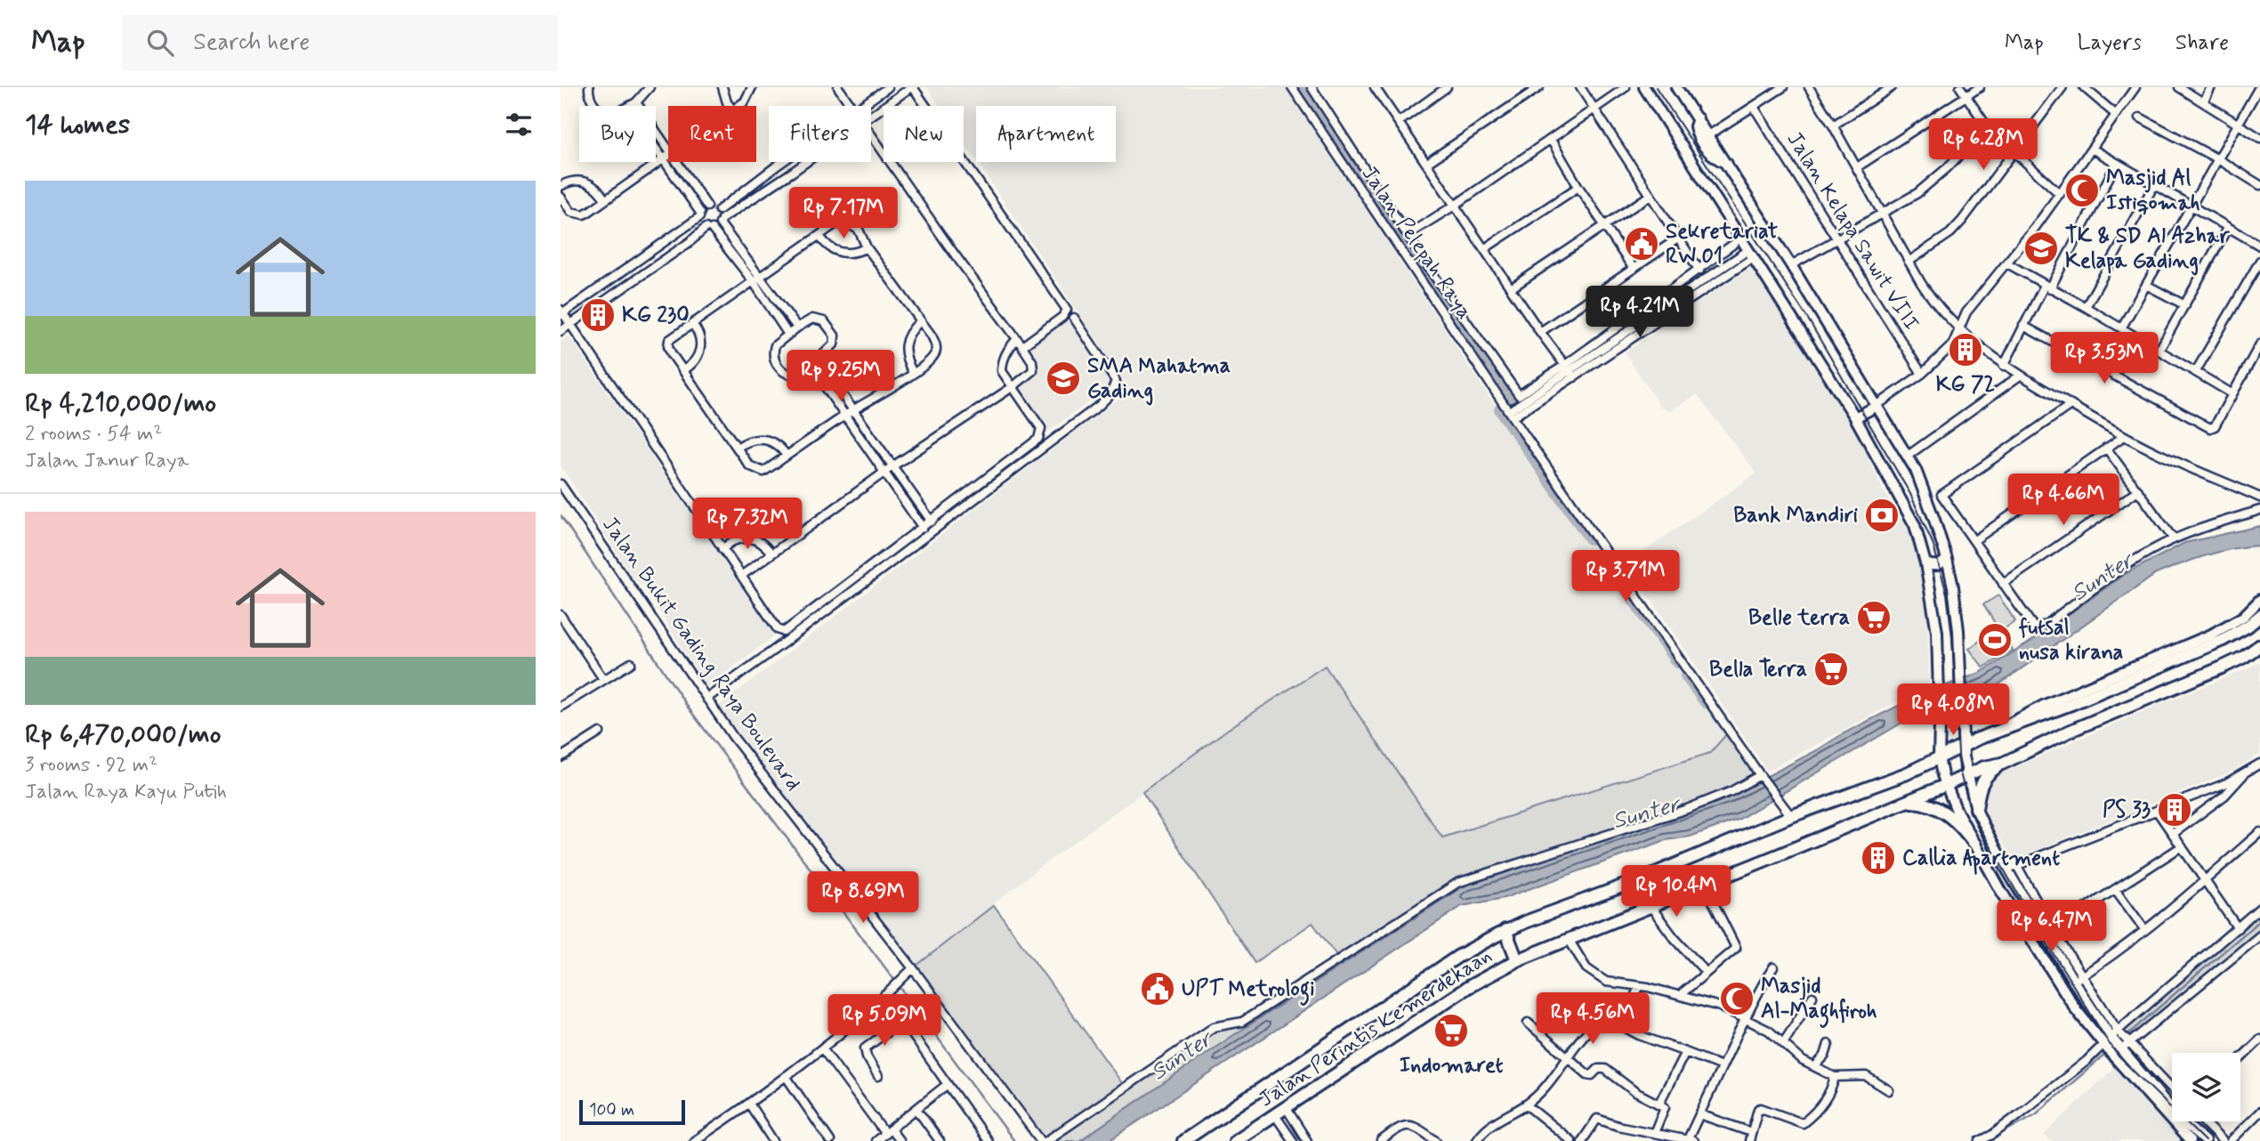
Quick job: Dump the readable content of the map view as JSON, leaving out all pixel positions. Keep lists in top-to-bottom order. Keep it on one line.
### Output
{"streets":{"highway":["Jalan Perintis Kemerdekaan"],"street":["Jalan Kelapa Sawit VIII","Jalan Pelepah Raya","Jalan Bukit Gading Raya Boulevard"]},"crossings":[["Jalan Pelepah Raya","Jalan Perintis Kemerdekaan"]],"water":["Sunter"],"places":{"mosque":["Masjid Al Istiqomah","Masjid Al-Maghfiroh"],"public building":["Sekretariat RW 01","UPT Metrologi"],"school or university":["TK & SD Al Azhar Kelapa Gading","SMA Mahatma Gading"],"building":["KG 230","KG 72","PS 33","Callia Apartment"],"bank":["Bank Mandiri"],"supermarket":["Belle terra","Bella Terra","Indomaret"],"sports":["futsal nusa kirana"]},"scale_bar":"100 m","page":{"header":"Map","search":"Search here","nav":["Map","Layers","Share"],"heading":"14 homes","chip":["Buy","Rent","Filters","New","Apartment"],"price":["Rp 6.28M","Rp 7.17M","Rp 4.21M","Rp 3.53M","Rp 9.25M","Rp 4.66M","Rp 7.32M","Rp 3.71M","Rp 4.08M","Rp 10.4M","Rp 8.69M","Rp 6.47M","Rp 4.56M","Rp 5.09M"],"list":[{"name":"Rp 4,210,000/mo","note":"2 rooms · 54 m² · Jalan Janur Raya"},{"name":"Rp 6,470,000/mo","note":"3 rooms · 92 m² · Jalan Raya Kayu Putih"}],"scale":"100 m"}}
